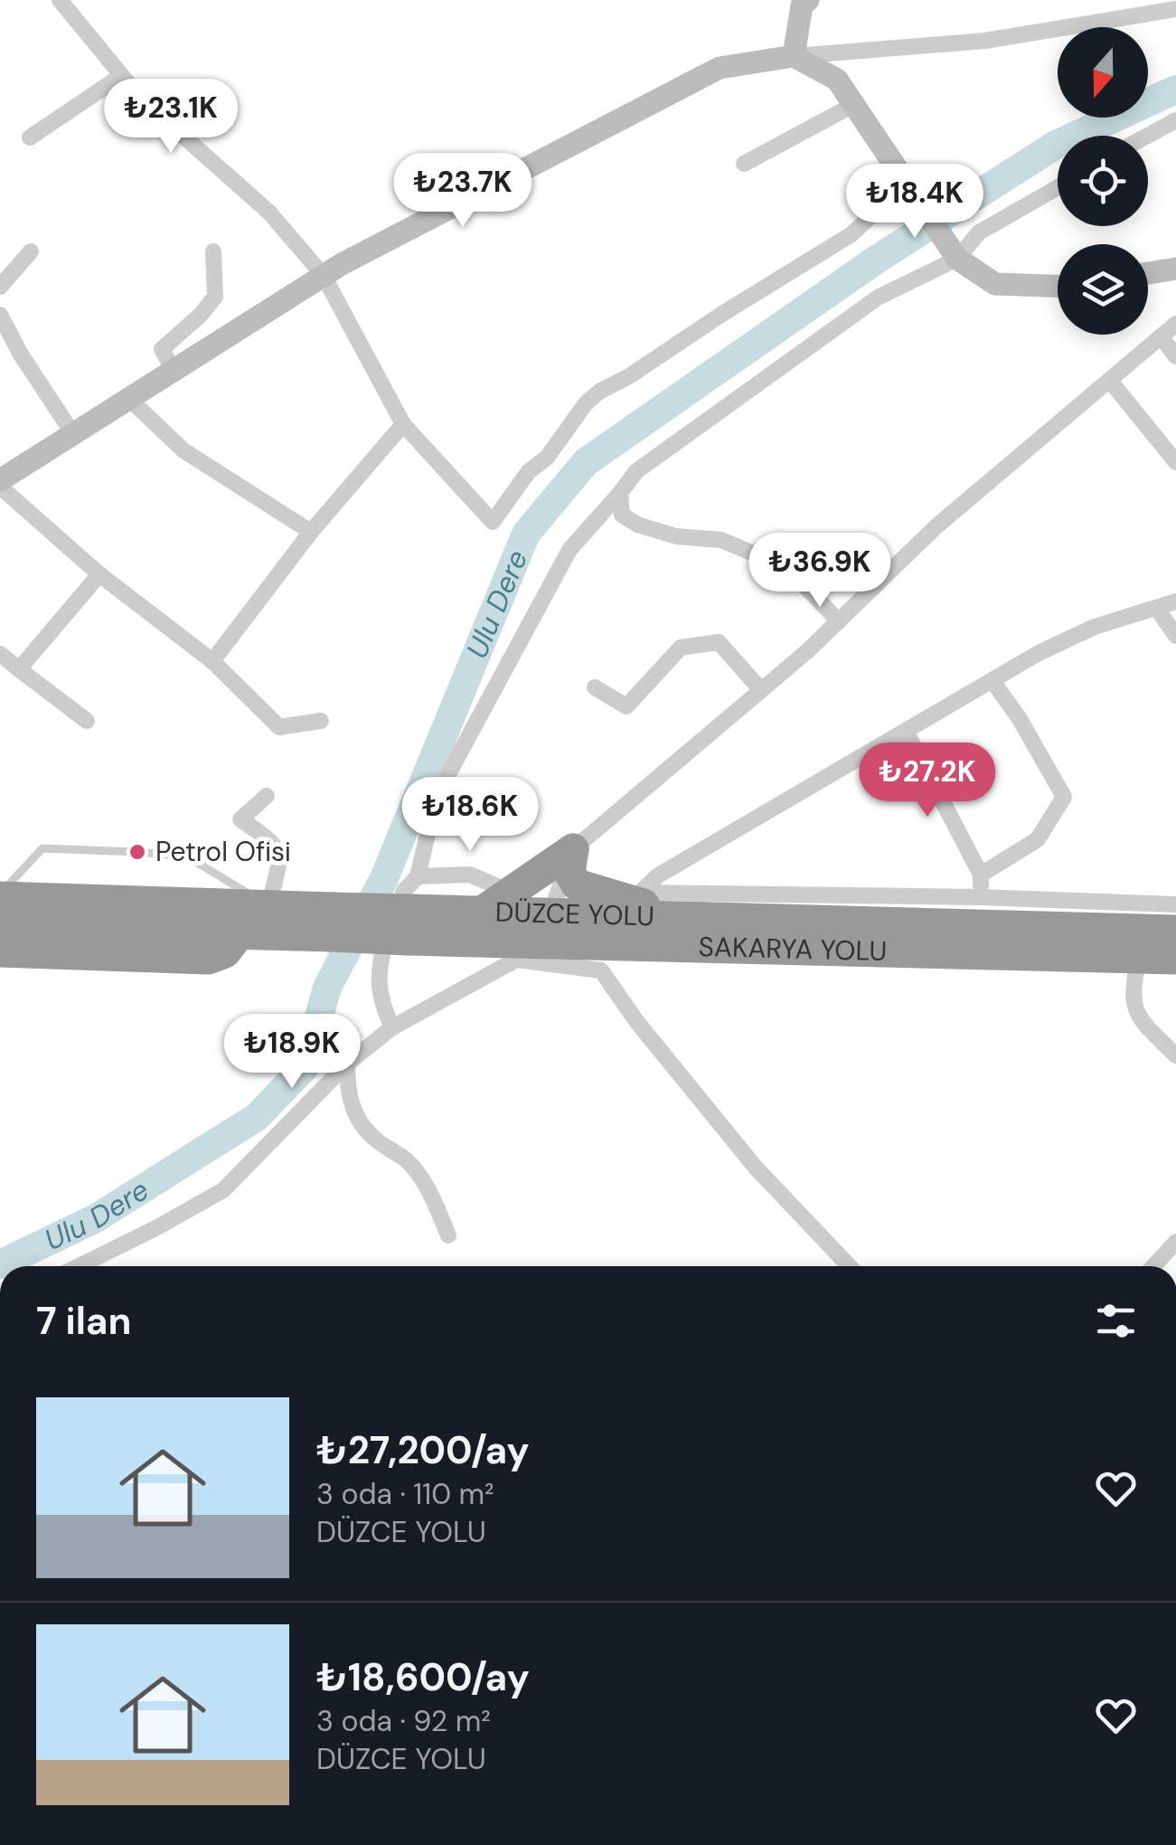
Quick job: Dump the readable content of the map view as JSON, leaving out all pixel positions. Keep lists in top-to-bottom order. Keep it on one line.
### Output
{"streets":{"highway":["DÜZCE YOLU","SAKARYA YOLU"]},"crossings":[["DÜZCE YOLU","SAKARYA YOLU"]],"water":["Ulu Dere"],"places":["Petrol Ofisi"],"north":"bottom","page":{"price":["₺23.1K","₺23.7K","₺18.4K","₺36.9K","₺27.2K","₺18.6K","₺18.9K"],"heading":"7 ilan","list":[{"name":"₺27,200/ay","note":"3 oda · 110 m² · DÜZCE YOLU"},{"name":"₺18,600/ay","note":"3 oda · 92 m² · DÜZCE YOLU"}]}}
